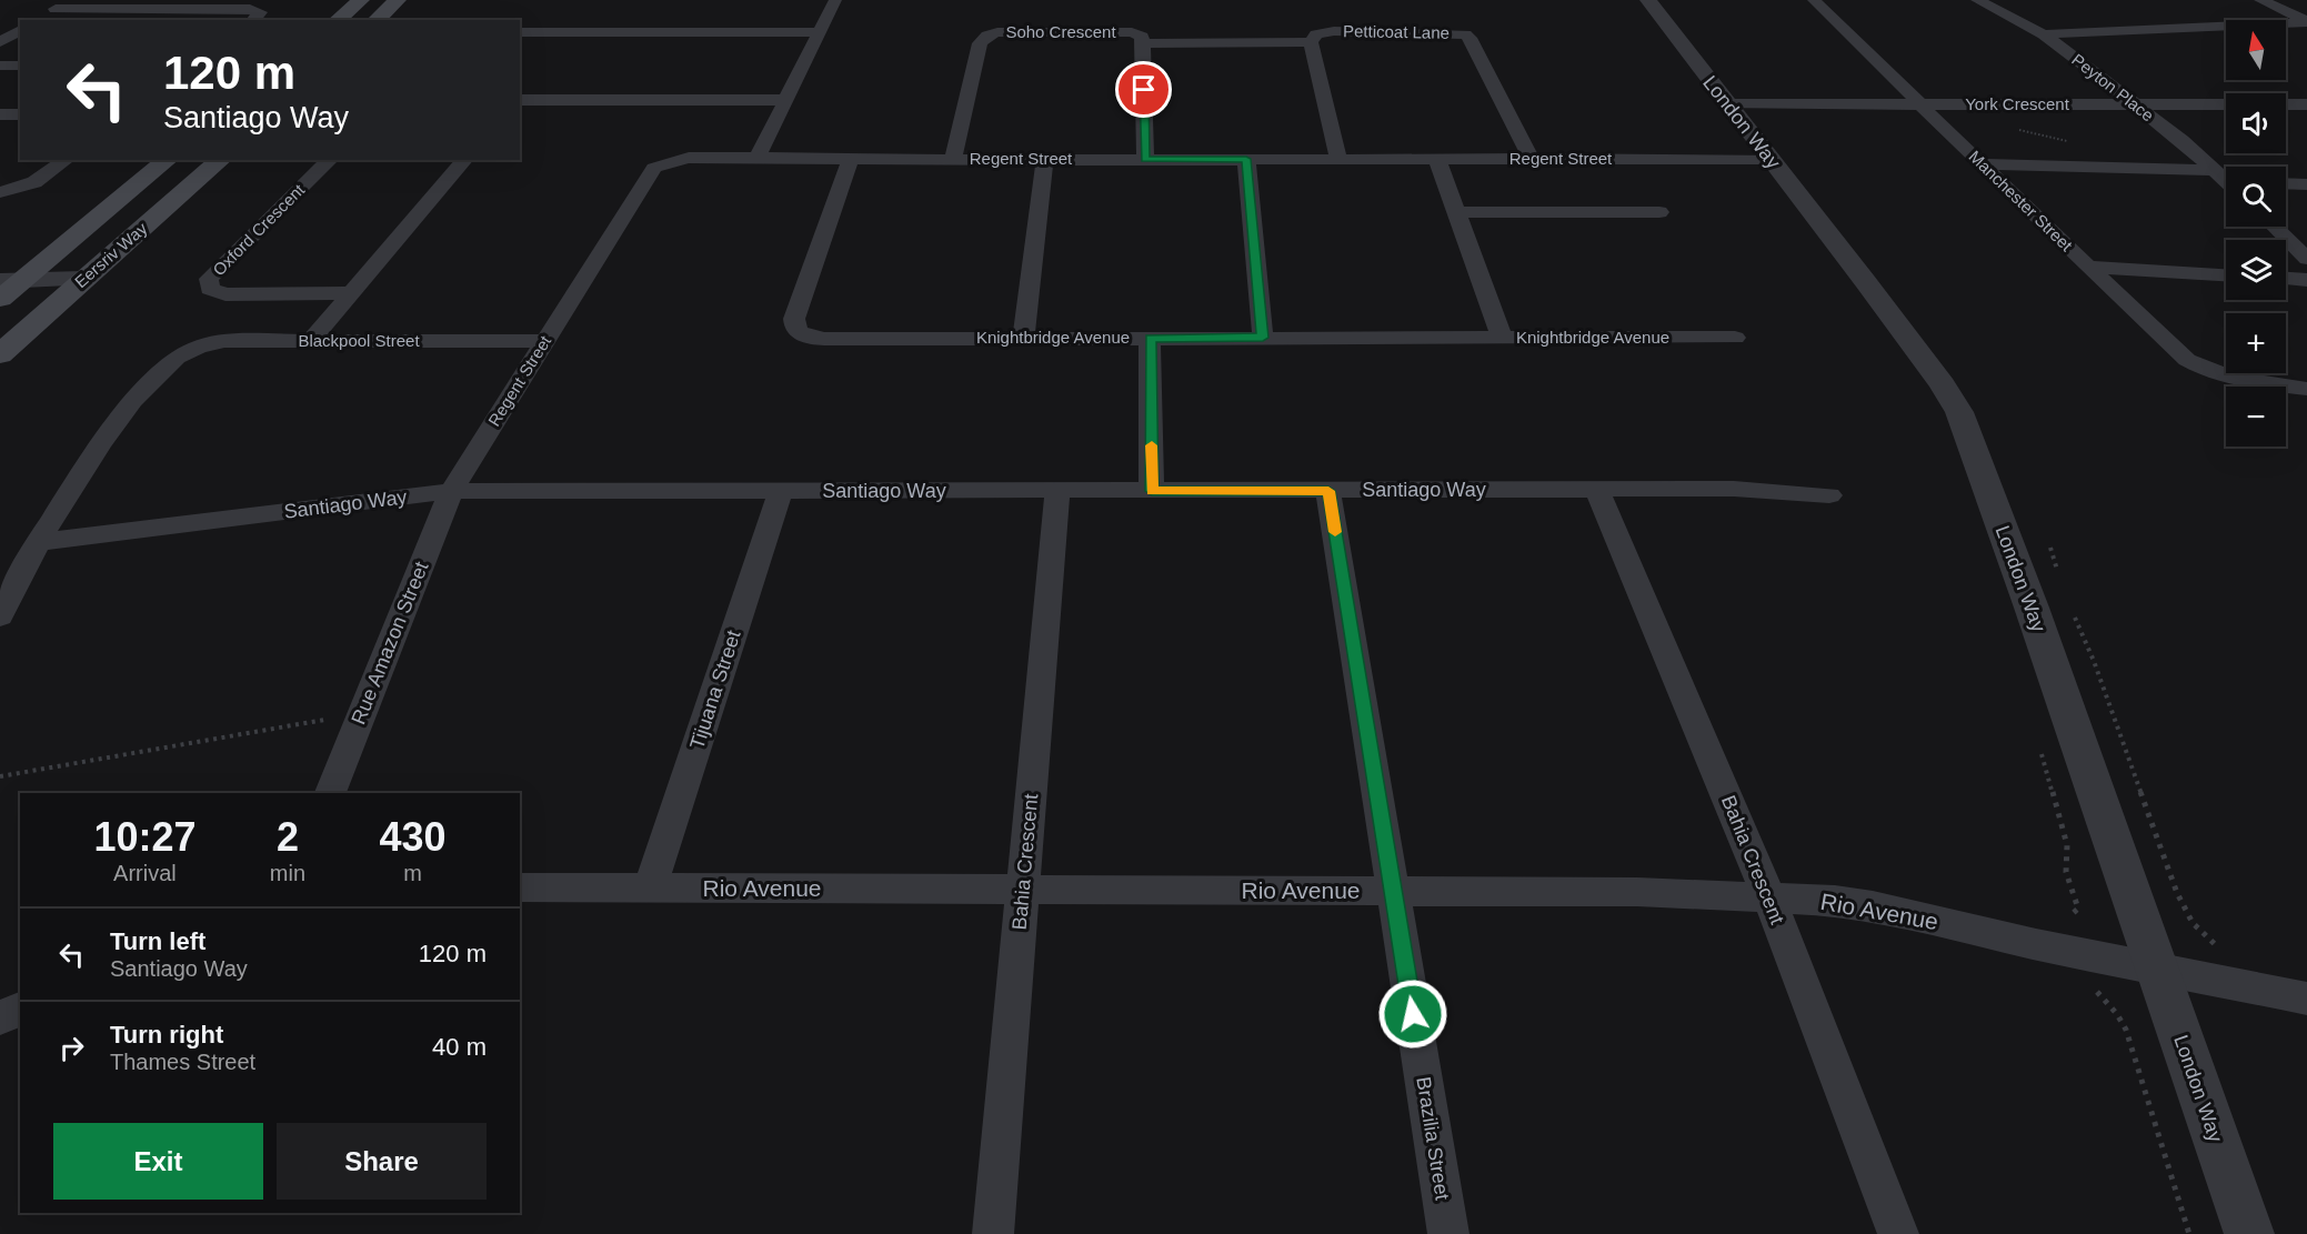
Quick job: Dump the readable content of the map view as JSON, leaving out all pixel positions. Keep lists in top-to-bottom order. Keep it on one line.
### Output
{"streets":{"main road":["Eersriv Way"],"street":["Soho Crescent","Petticoat Lane","Peyton Place","York Crescent","London Way","Regent Street","Manchester Street","Oxford Crescent","Knightbridge Avenue","Blackpool Street","Santiago Way","Rue Amazon Street","Tijuana Street","Bahia Crescent","Rio Avenue","Brazilia Street"]},"crossings":[["Soho Crescent","Regent Street"],["Petticoat Lane","Regent Street"],["Peyton Place","York Crescent"],["York Crescent","London Way"],["York Crescent","Manchester Street"],["London Way","Regent Street"],["London Way","Rio Avenue"],["Regent Street","Knightbridge Avenue"],["Regent Street","Blackpool Street"],["Regent Street","Santiago Way"],["Regent Street","Rue Amazon Street"],["Blackpool Street","Santiago Way"],["Santiago Way","Rue Amazon Street"],["Santiago Way","Tijuana Street"],["Santiago Way","Bahia Crescent"],["Santiago Way","Brazilia Street"],["Tijuana Street","Rio Avenue"],["Bahia Crescent","Rio Avenue"],["Rio Avenue","Brazilia Street"]],"north":"top","page":{"map_buttons":["+","−"],"turn":["120 m","Santiago Way"],"eta":["10:27","Arrival","2","min","430","m"],"list":[{"name":"Turn left","note":"Santiago Way","value":"120 m"},{"name":"Turn right","note":"Thames Street","value":"40 m"}],"buttons":["Exit","Share"]}}
